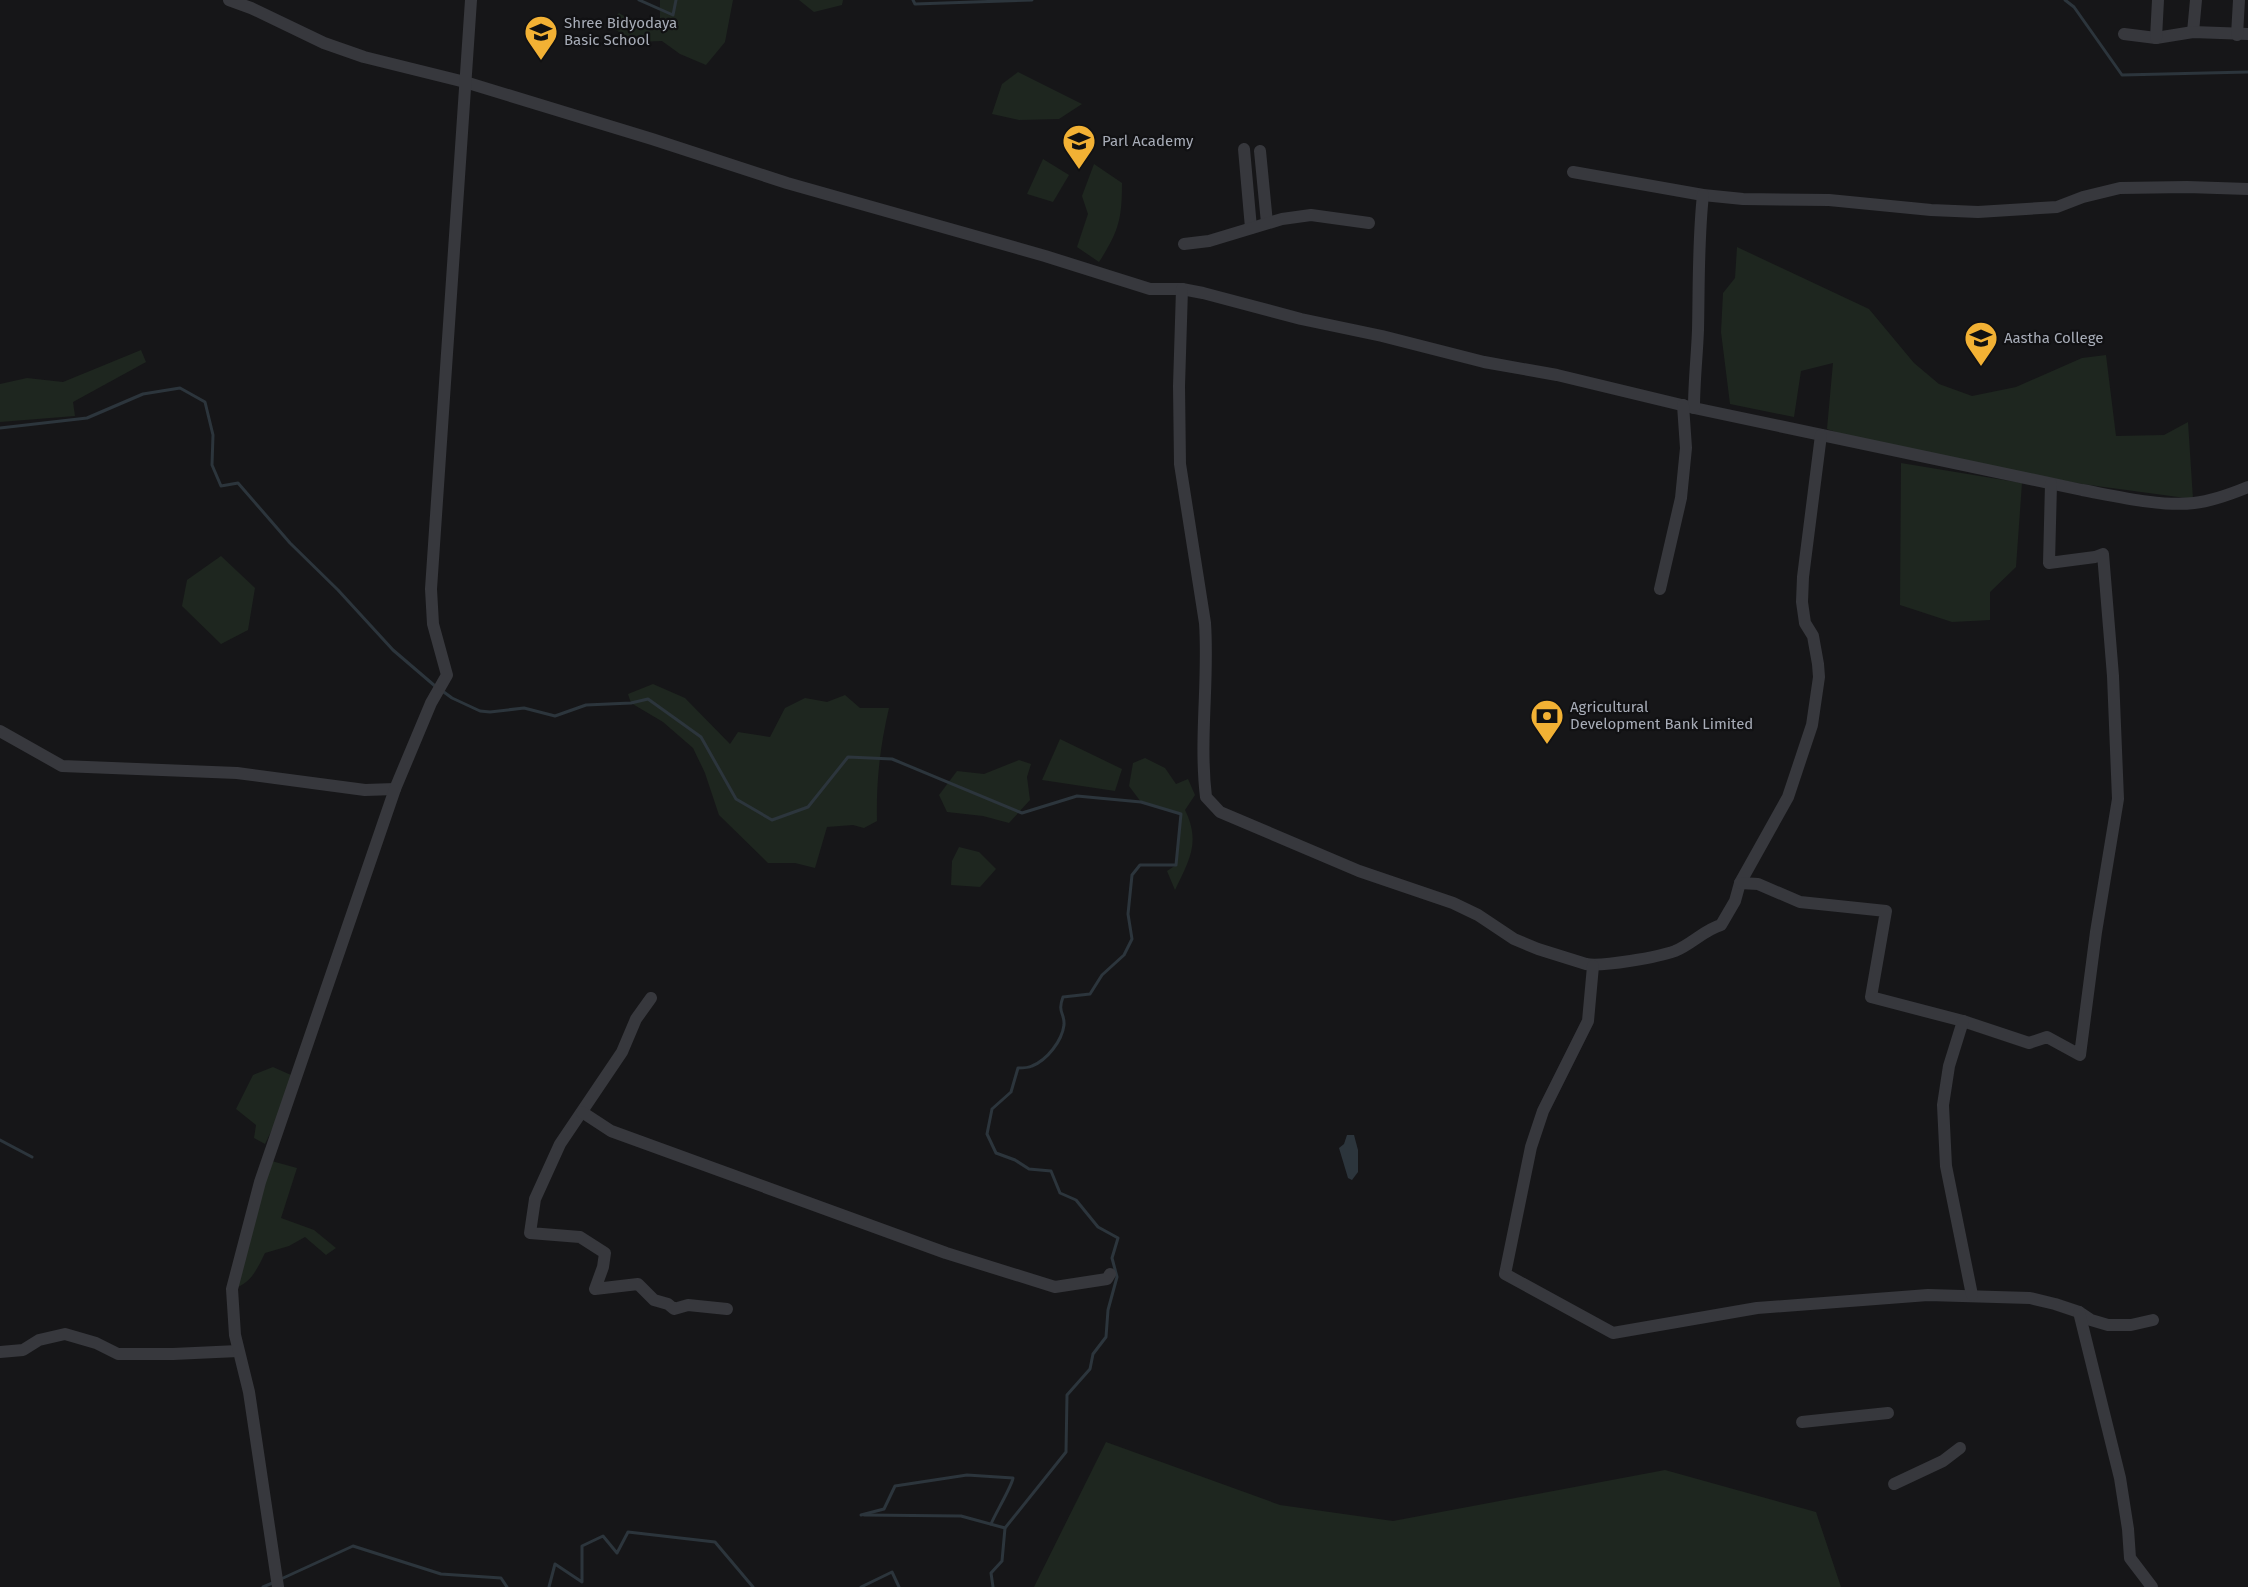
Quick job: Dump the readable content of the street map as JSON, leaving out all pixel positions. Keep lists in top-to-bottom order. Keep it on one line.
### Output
{"places":{"school or university":["Shree Bidyodaya Basic School","Parl Academy","Aastha College"],"bank":["Agricultural Development Bank Limited"]}}
